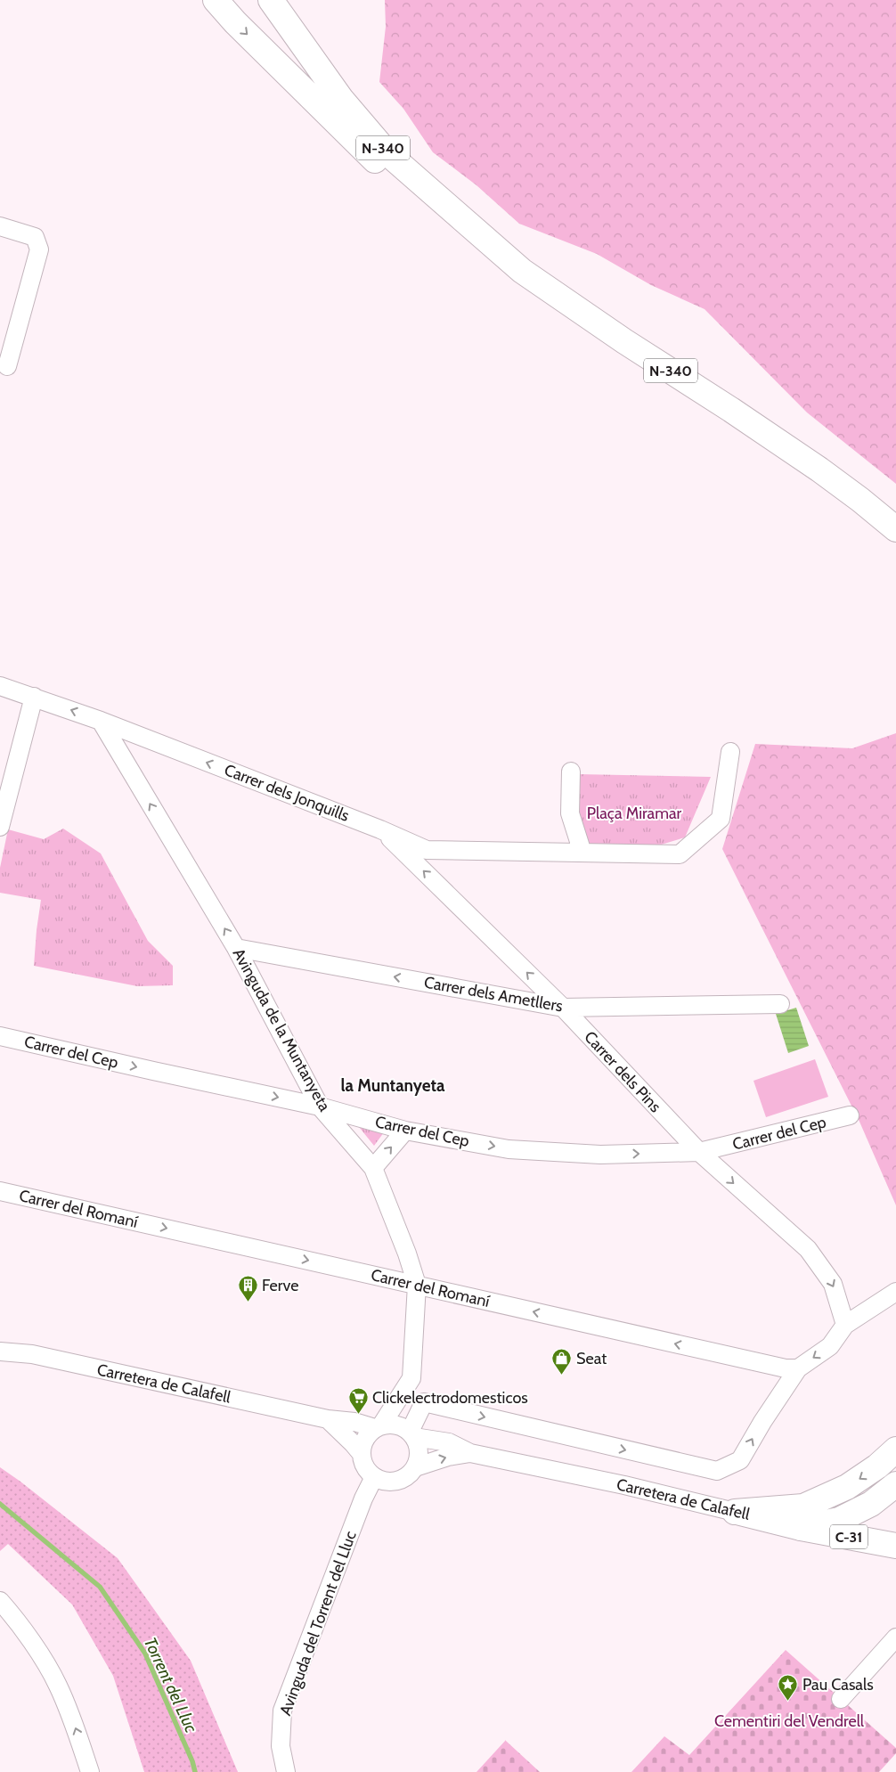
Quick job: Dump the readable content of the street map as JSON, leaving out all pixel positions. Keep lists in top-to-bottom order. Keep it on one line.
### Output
{"streets":{"main road":["N-340","Carretera de Calafell","C-31"],"street":["Carrer dels Jonquills","Carrer dels Ametllers","Avinguda de la Muntanyeta","Carrer del Cep","Carrer dels Pins","Carrer del Romaní","Avinguda del Torrent del Lluc"]},"crossings":[["Carrer dels Jonquills","Avinguda de la Muntanyeta"],["Carrer dels Jonquills","Carrer dels Pins"],["Carrer dels Ametllers","Avinguda de la Muntanyeta"],["Carrer dels Ametllers","Carrer dels Pins"],["Avinguda de la Muntanyeta","Carrer del Cep"],["Avinguda de la Muntanyeta","Carrer del Romaní"],["Avinguda de la Muntanyeta","Carretera de Calafell"],["Avinguda de la Muntanyeta","Avinguda del Torrent del Lluc"],["Carrer del Cep","Carrer dels Pins"],["Carretera de Calafell","Avinguda del Torrent del Lluc"]],"one_way":["Carrer dels Jonquills","Carrer dels Ametllers","Carrer del Cep"],"districts":["la Muntanyeta"],"water":["Torrent del Lluc"],"parks":["Plaça Miramar","Cementiri del Vendrell"],"places":{"building":["Ferve"],"shop":["Seat"],"supermarket":["Clickelectrodomesticos"],"place":["Pau Casals"]}}
